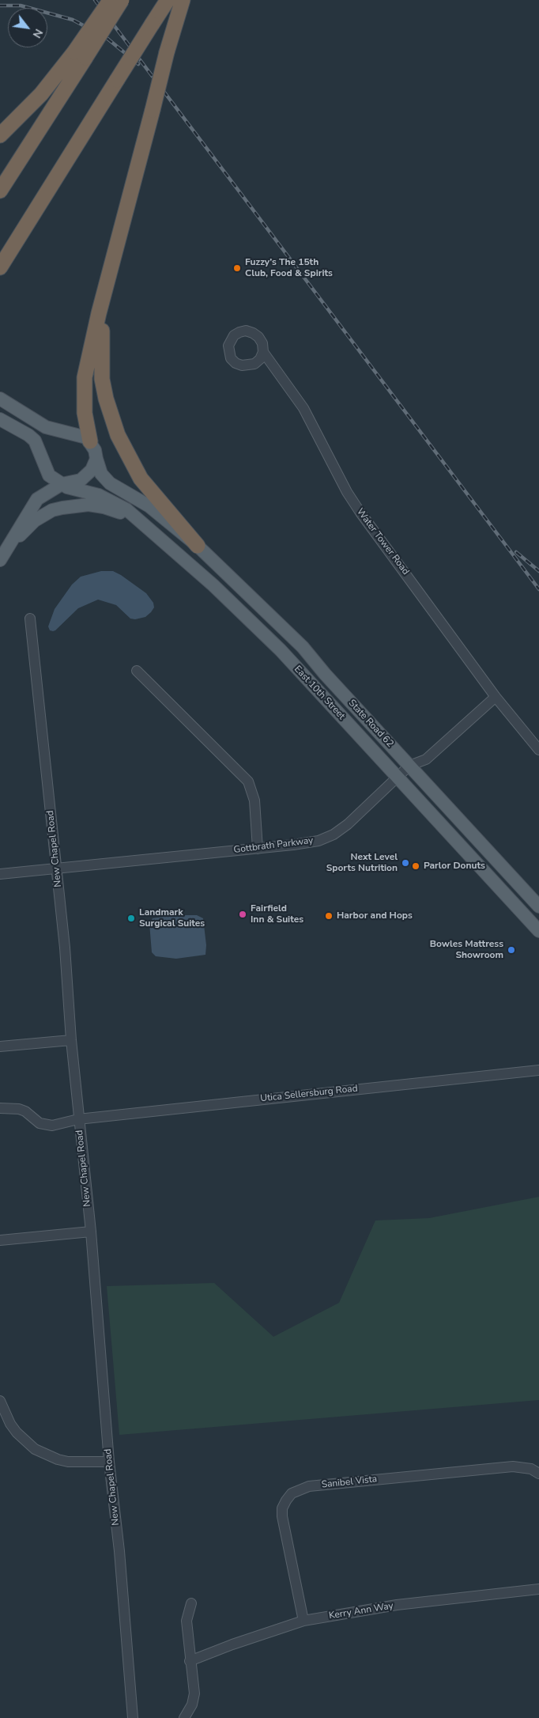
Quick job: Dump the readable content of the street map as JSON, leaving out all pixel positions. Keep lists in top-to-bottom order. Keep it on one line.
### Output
{"streets":{"main road":["East 10th Street","State Road 62"],"street":["Water Tower Road","Gottbrath Parkway","New Chapel Road","Utica Sellersburg Road","Sanibel Vista","Kerry Ann Way"]},"crossings":[["Water Tower Road","Gottbrath Parkway"],["East 10th Street","Gottbrath Parkway"],["State Road 62","Gottbrath Parkway"],["Gottbrath Parkway","New Chapel Road"],["New Chapel Road","Utica Sellersburg Road"],["Sanibel Vista","Kerry Ann Way"]],"places":["Fuzzy’s The 15th Club, Food & Spirits","Next Level Sports Nutrition","Parlor Donuts","Fairfield Inn & Suites","Harbor and Hops","Landmark Surgical Suites","Bowles Mattress Showroom"],"north":"bottom right"}
